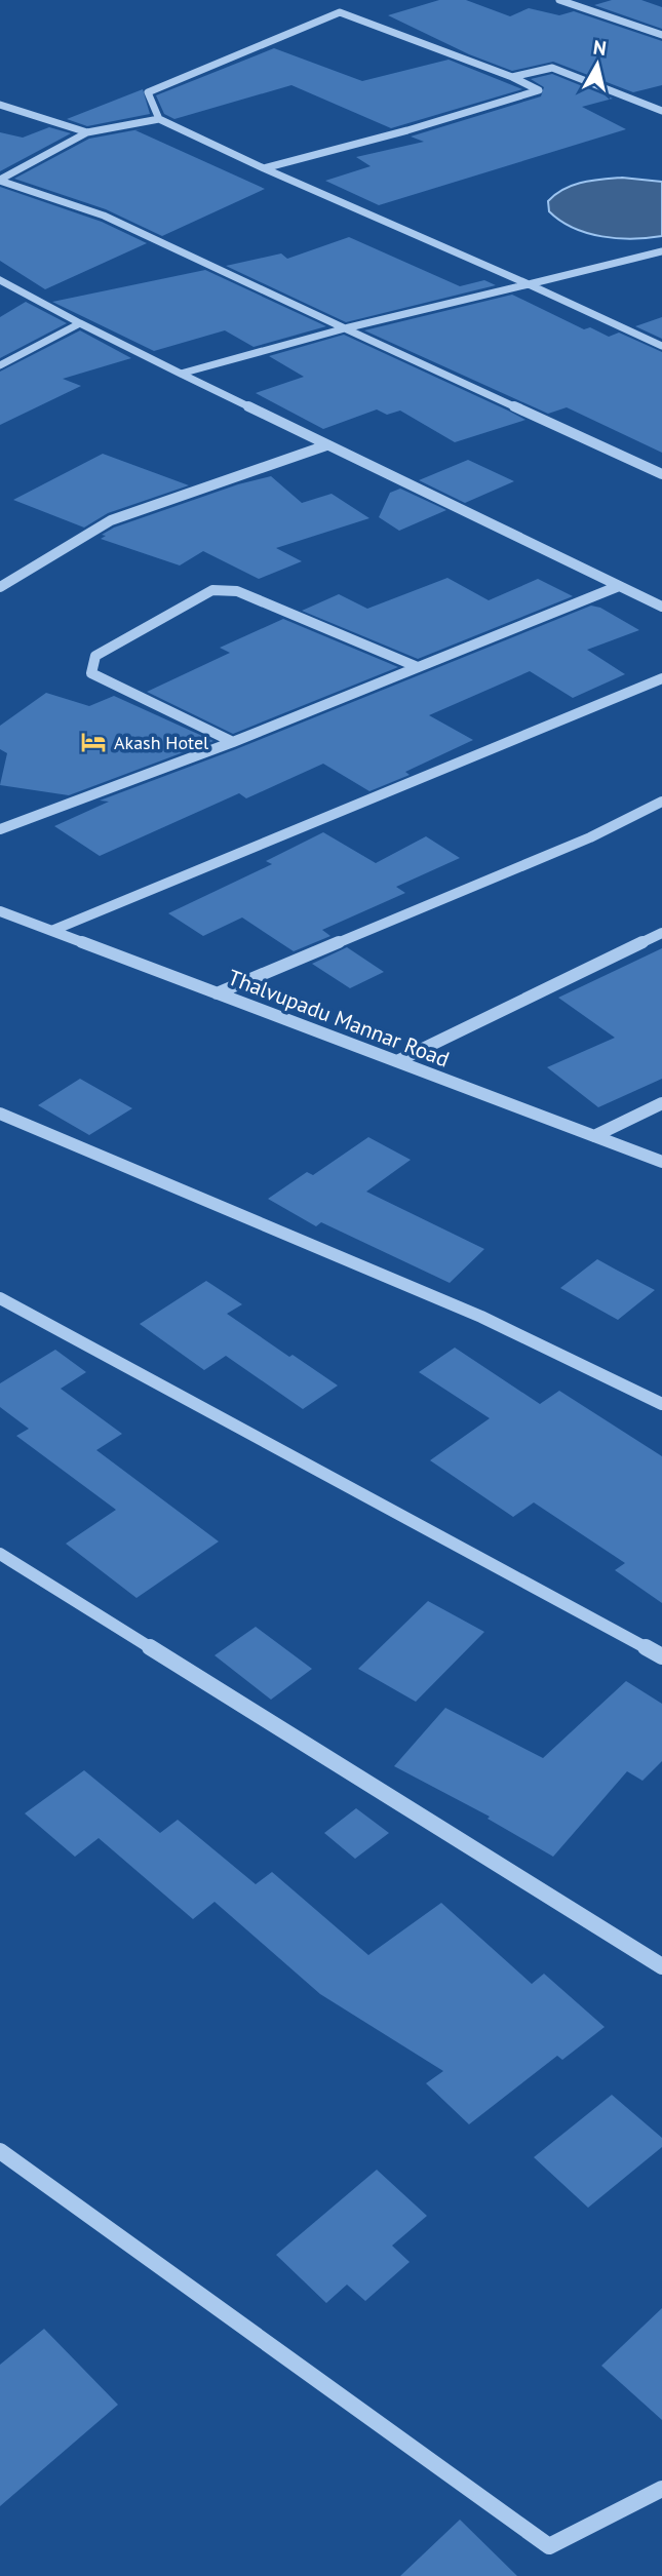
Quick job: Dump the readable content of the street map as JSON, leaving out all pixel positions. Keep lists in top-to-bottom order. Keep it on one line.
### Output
{"streets":{"street":["Thalvupadu Mannar Road"]},"places":{"hotel":["Akash Hotel"]},"north":"top"}
